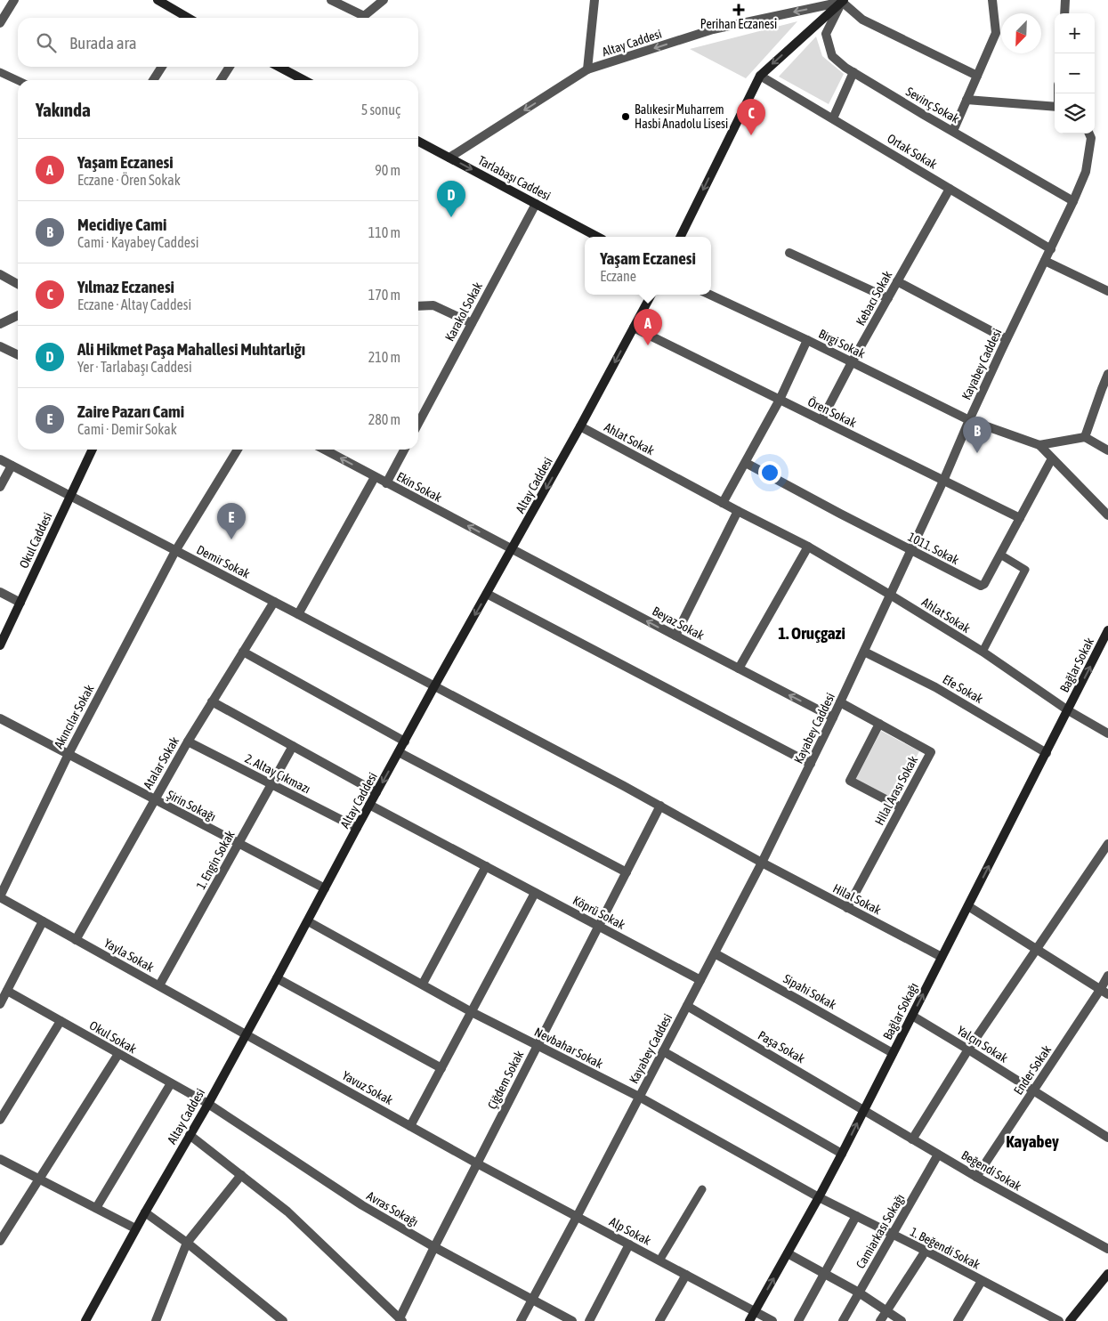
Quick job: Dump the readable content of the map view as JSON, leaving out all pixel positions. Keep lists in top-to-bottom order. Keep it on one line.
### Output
{"streets":{"main road":["Altay Caddesi","Tarlabaşı Caddesi","Okul Caddesi","Bağlar Sokak","Bağlar Sokağı"],"street":["Sevinç Sokak","Ortak Sokak","Kebacı Sokak","Karakol Sokak","Birgi Sokak","Kayabey Caddesi","Ören Sokak","Ahlat Sokak","Ekin Sokak","1011. Sokak","Demir Sokak","Beyaz Sokak","Efe Sokak","Akıncılar Sokak","Atalar Sokak","2. Altay Çıkmazı","Hilal Arası Sokak","Şirin Sokağı","1. Engin Sokak","Hilal Sokak","Köprü Sokak","Yayla Sokak","Sipahi Sokak","Okul Sokak","Yalçın Sokak","Paşa Sokak","Nevbahar Sokak","Ender Sokak","Çiğdem Sokak","Yavuz Sokak","Beğendi Sokak","Avras Sokağı","Alp Sokak","Camiarkası Sokağı","1. Beğendi Sokak"]},"crossings":[["Altay Caddesi","Sevinç Sokak"],["Altay Caddesi","Tarlabaşı Caddesi"],["Altay Caddesi","Ören Sokak"],["Altay Caddesi","Ahlat Sokak"],["Altay Caddesi","Ekin Sokak"],["Altay Caddesi","Demir Sokak"],["Altay Caddesi","Beyaz Sokak"],["Altay Caddesi","2. Altay Çıkmazı"],["Altay Caddesi","Şirin Sokağı"],["Altay Caddesi","Köprü Sokak"],["Altay Caddesi","Yayla Sokak"],["Altay Caddesi","Okul Sokak"],["Altay Caddesi","Nevbahar Sokak"],["Altay Caddesi","Yavuz Sokak"],["Altay Caddesi","Avras Sokağı"],["Sevinç Sokak","Kayabey Caddesi"],["Ortak Sokak","Kebacı Sokak"],["Ortak Sokak","Kayabey Caddesi"],["Tarlabaşı Caddesi","Karakol Sokak"],["Kebacı Sokak","Birgi Sokak"],["Kebacı Sokak","Ören Sokak"],["Birgi Sokak","Kayabey Caddesi"],["Kayabey Caddesi","Ören Sokak"],["Kayabey Caddesi","Ahlat Sokak"],["Kayabey Caddesi","1011. Sokak"],["Kayabey Caddesi","Beyaz Sokak"],["Kayabey Caddesi","Efe Sokak"],["Kayabey Caddesi","Hilal Arası Sokak"],["Kayabey Caddesi","Hilal Sokak"],["Kayabey Caddesi","Köprü Sokak"],["Kayabey Caddesi","Sipahi Sokak"],["Kayabey Caddesi","Paşa Sokak"],["Kayabey Caddesi","Nevbahar Sokak"],["Kayabey Caddesi","Avras Sokağı"],["Kayabey Caddesi","Alp Sokak"],["Ören Sokak","1011. Sokak"],["Ahlat Sokak","Bağlar Sokak"],["Ahlat Sokak","Bağlar Sokağı"],["Ekin Sokak","Beyaz Sokak"],["Okul Caddesi","Demir Sokak"],["Demir Sokak","Akıncılar Sokak"],["Demir Sokak","Atalar Sokak"],["Demir Sokak","Hilal Sokak"],["Demir Sokak","Çiğdem Sokak"],["Bağlar Sokak","Bağlar Sokağı"],["Efe Sokak","Bağlar Sokağı"],["Akıncılar Sokak","Şirin Sokağı"],["Akıncılar Sokak","Yayla Sokak"],["Atalar Sokak","2. Altay Çıkmazı"],["Atalar Sokak","Şirin Sokağı"],["Atalar Sokak","Yayla Sokak"],["2. Altay Çıkmazı","1. Engin Sokak"],["Hilal Arası Sokak","Hilal Sokak"],["Şirin Sokağı","1. Engin Sokak"],["1. Engin Sokak","Yayla Sokak"],["Hilal Sokak","Bağlar Sokağı"],["Hilal Sokak","Çiğdem Sokak"],["Köprü Sokak","Çiğdem Sokak"],["Yayla Sokak","Yavuz Sokak"],["Sipahi Sokak","Bağlar Sokağı"],["Bağlar Sokağı","Yalçın Sokak"],["Bağlar Sokağı","Paşa Sokak"],["Bağlar Sokağı","Nevbahar Sokak"],["Bağlar Sokağı","Beğendi Sokak"],["Bağlar Sokağı","Alp Sokak"],["Bağlar Sokağı","1. Beğendi Sokak"],["Okul Sokak","Avras Sokağı"],["Yalçın Sokak","Ender Sokak"],["Paşa Sokak","Beğendi Sokak"],["Nevbahar Sokak","Çiğdem Sokak"],["Nevbahar Sokak","1. Beğendi Sokak"],["Ender Sokak","Beğendi Sokak"],["Çiğdem Sokak","Yavuz Sokak"],["Çiğdem Sokak","Avras Sokağı"],["Çiğdem Sokak","Alp Sokak"],["Yavuz Sokak","Alp Sokak"],["Beğendi Sokak","Camiarkası Sokağı"],["Camiarkası Sokağı","1. Beğendi Sokak"]],"one_way":["Altay Caddesi","Tarlabaşı Caddesi","Ekin Sokak","Bağlar Sokak","Bağlar Sokağı"],"districts":["1. Oruçgazi","Kayabey"],"places":{"health":["Perihan Eczanesi"],"other":["Balıkesir Muharrem Hasbi Anadolu Lisesi"]},"north":"bottom left","page":{"map_buttons":["+","−"],"search":"Burada ara","heading":["Yakında","5 sonuç"],"pins":["C","D","A","B","E"],"list":[{"mark":"A","name":"Yaşam Eczanesi","note":"Eczane · Ören Sokak","value":"90 m"},{"mark":"B","name":"Mecidiye Cami","note":"Cami · Kayabey Caddesi","value":"110 m"},{"mark":"C","name":"Yılmaz Eczanesi","note":"Eczane · Altay Caddesi","value":"170 m"},{"mark":"D","name":"Ali Hikmet Paşa Mahallesi Muhtarlığı","note":"Yer · Tarlabaşı Caddesi","value":"210 m"},{"mark":"E","name":"Zaire Pazarı Cami","note":"Cami · Demir Sokak","value":"280 m"}],"popup":["Yaşam Eczanesi","Eczane"]}}
